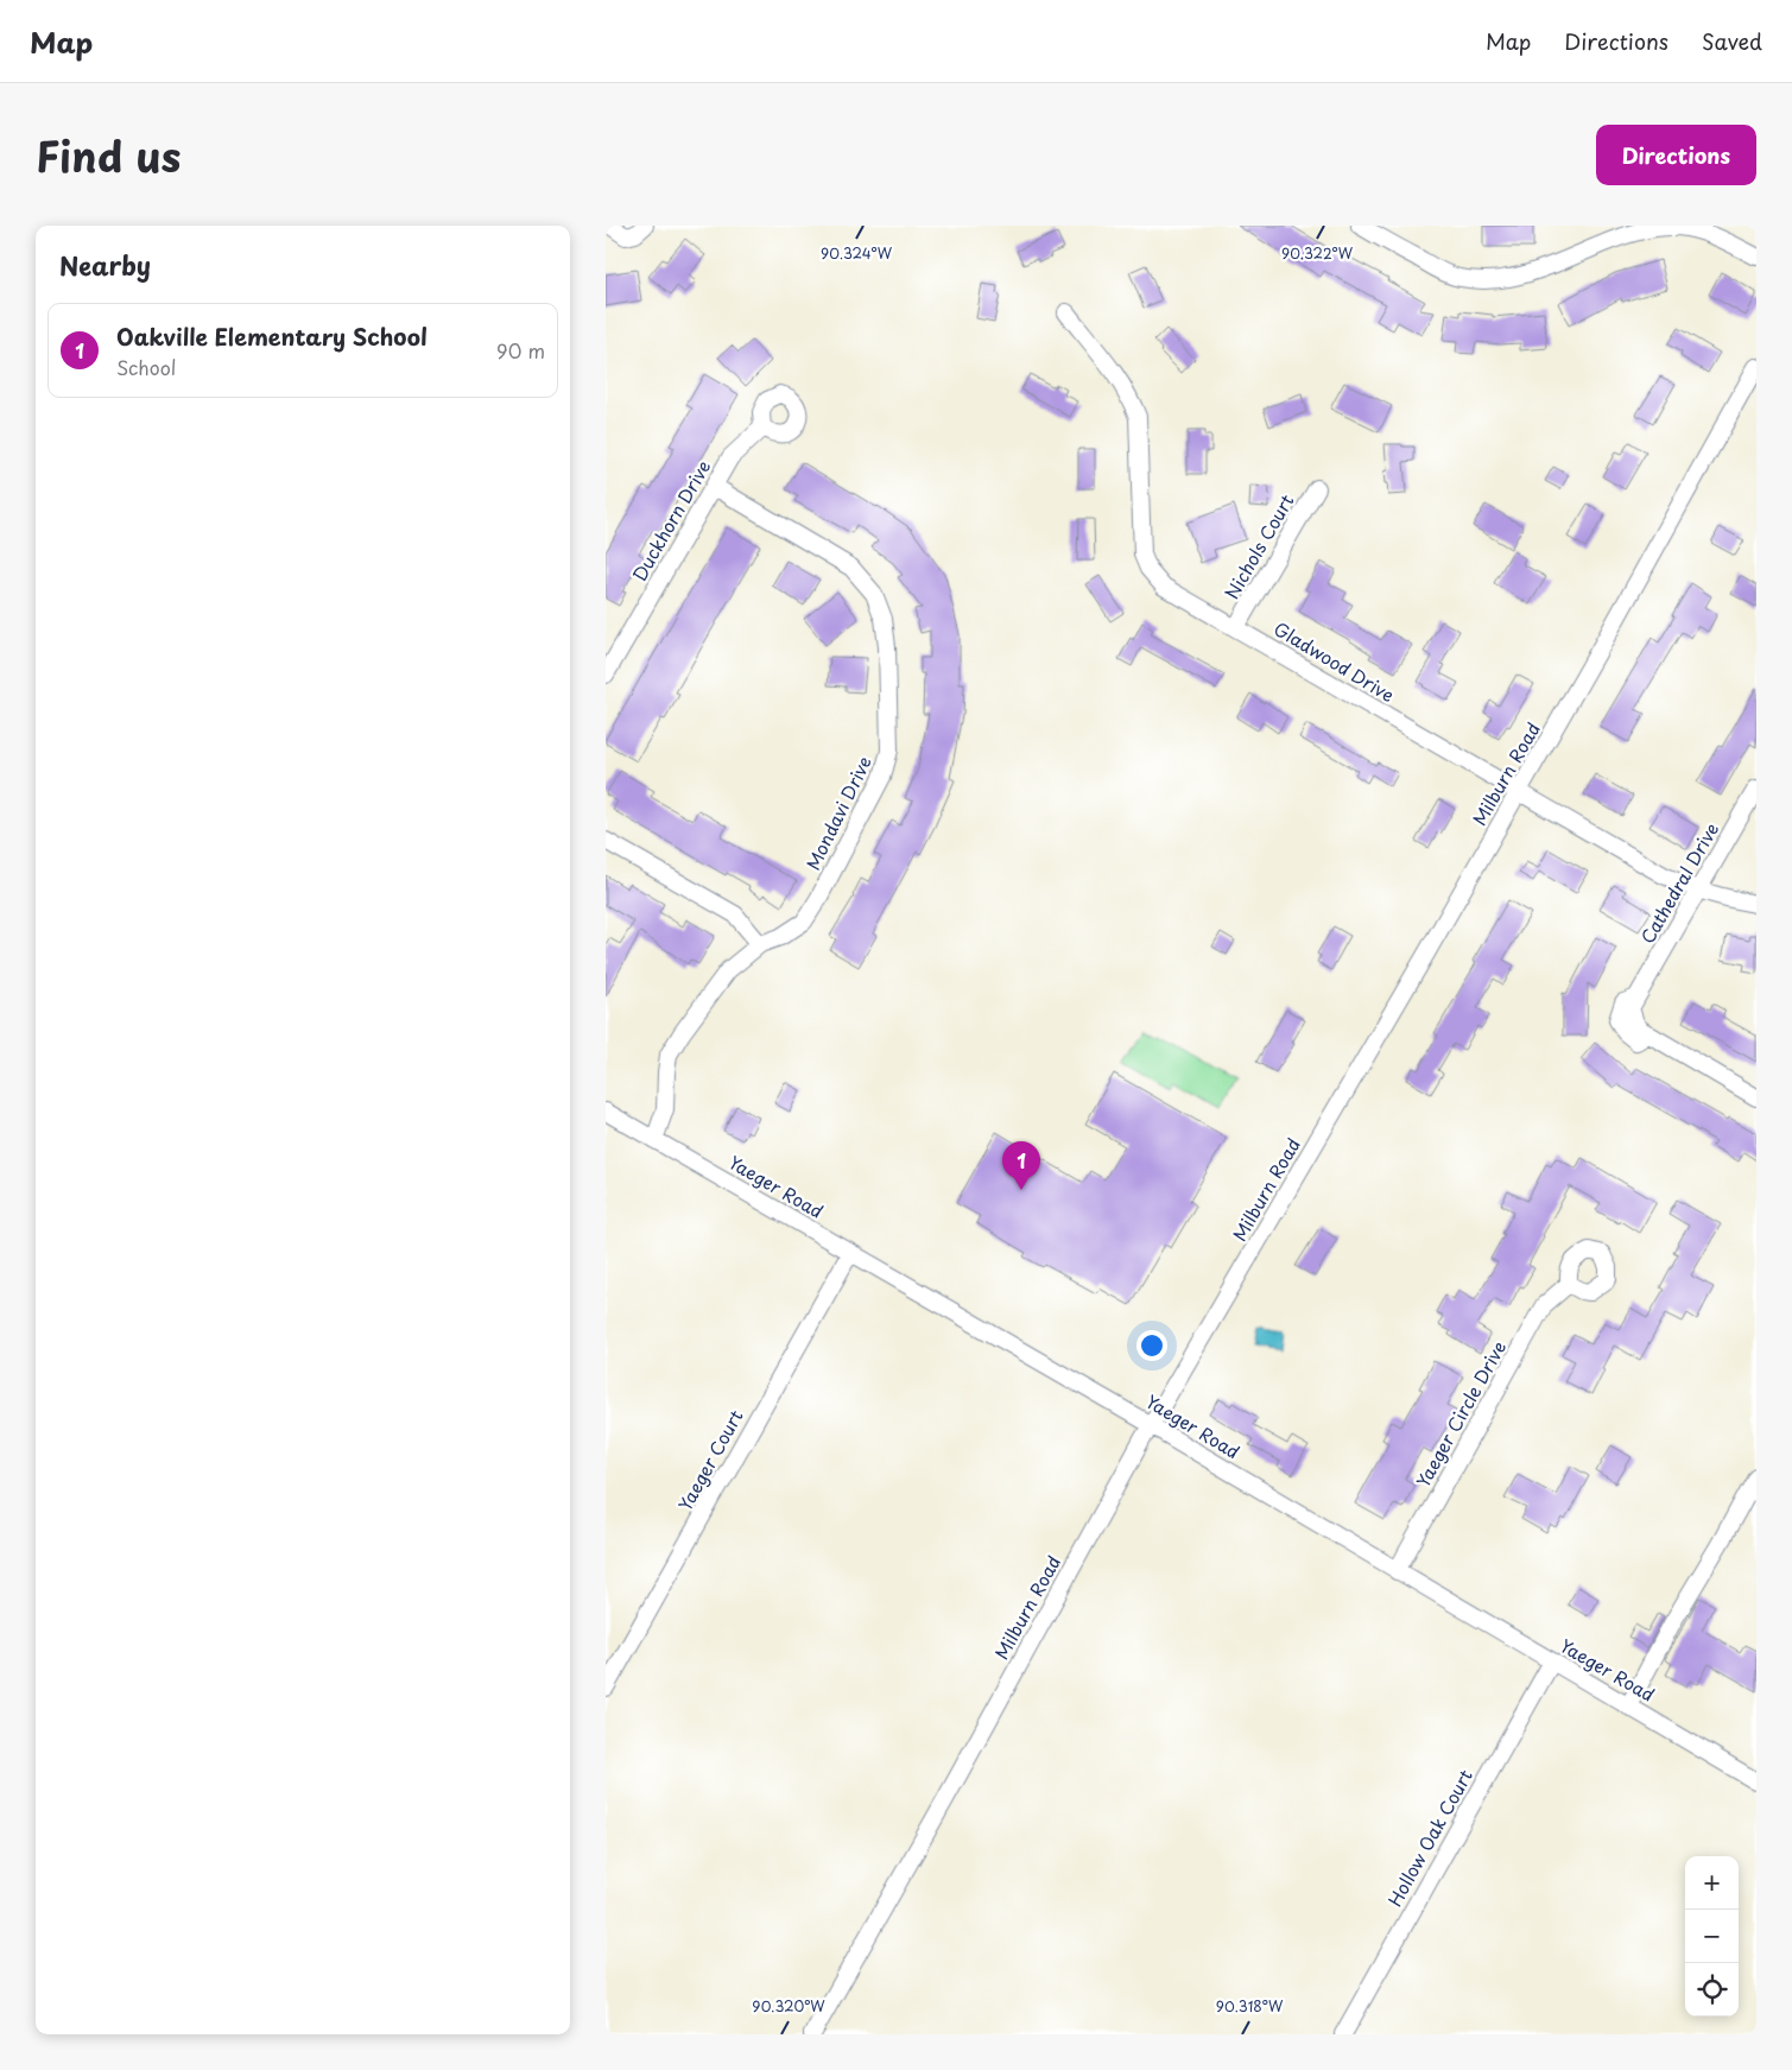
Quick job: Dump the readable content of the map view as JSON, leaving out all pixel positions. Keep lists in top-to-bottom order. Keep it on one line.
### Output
{"streets":{"street":["Duckhorn Drive","Nichols Court","Gladwood Drive","Milburn Road","Mondavi Drive","Cathedral Drive","Yaeger Road","Yaeger Circle Drive","Yaeger Court","Hollow Oak Court"]},"crossings":[["Duckhorn Drive","Mondavi Drive"],["Nichols Court","Gladwood Drive"],["Gladwood Drive","Milburn Road"],["Gladwood Drive","Cathedral Drive"],["Milburn Road","Yaeger Road"],["Mondavi Drive","Yaeger Road"],["Yaeger Road","Yaeger Circle Drive"],["Yaeger Road","Yaeger Court"],["Yaeger Road","Hollow Oak Court"]],"page":{"header":"Map","nav":["Map","Directions","Saved"],"title":"Find us","buttons":"Directions","heading":"Nearby","list":[{"mark":"1","name":"Oakville Elementary School","note":"School","value":"90 m"}],"pins":"1","map_buttons":["+","−"]},"coordinates":["90.324°W","90.322°W","90.320°W","90.318°W"]}
